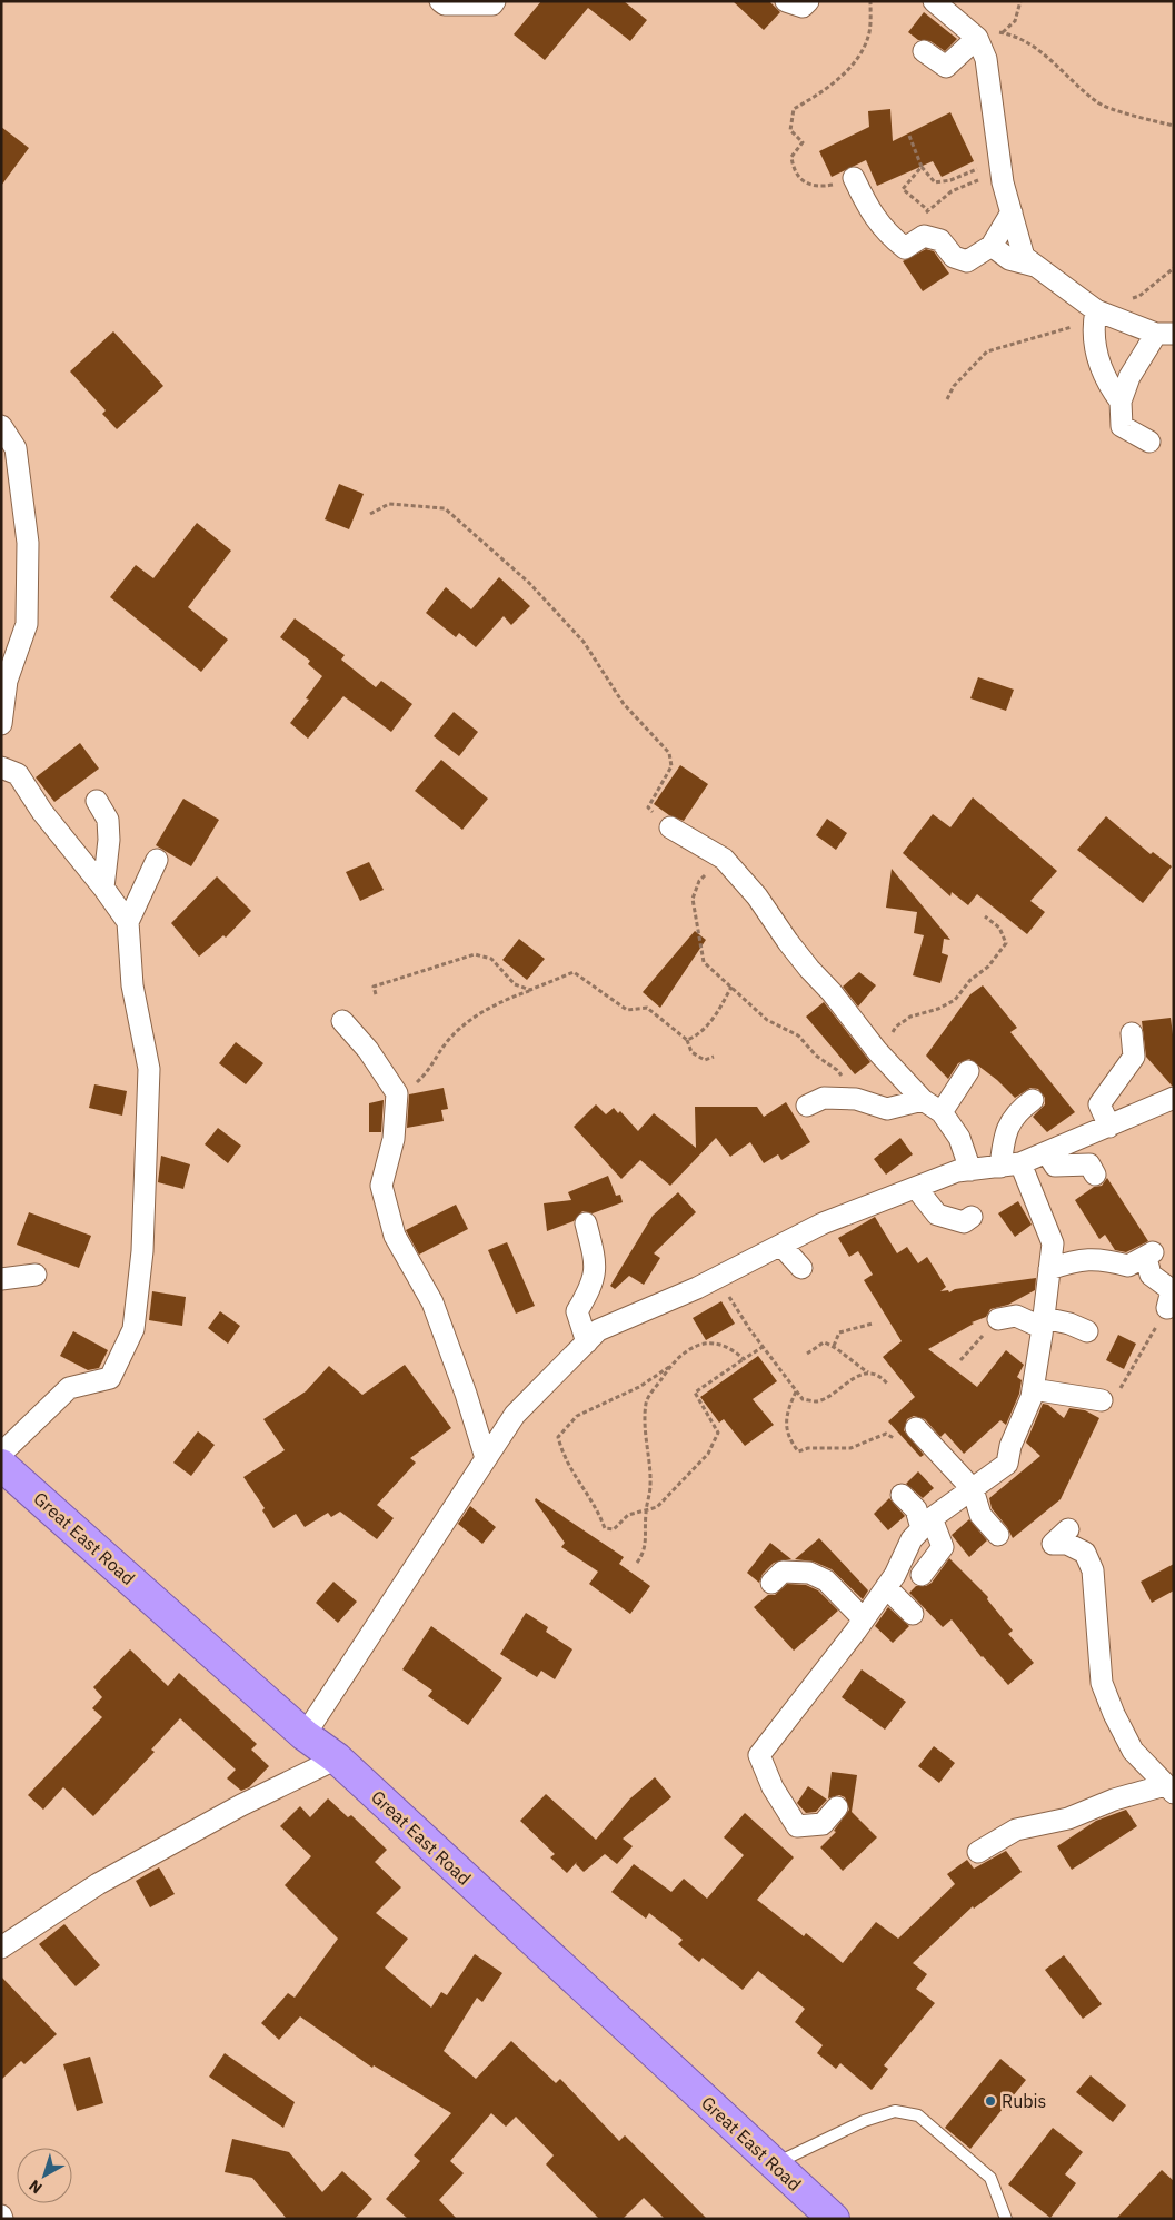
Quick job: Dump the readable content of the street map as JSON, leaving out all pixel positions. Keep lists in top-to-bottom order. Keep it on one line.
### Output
{"streets":{"highway":["Great East Road"]},"places":["Rubis"],"north":"bottom left"}
